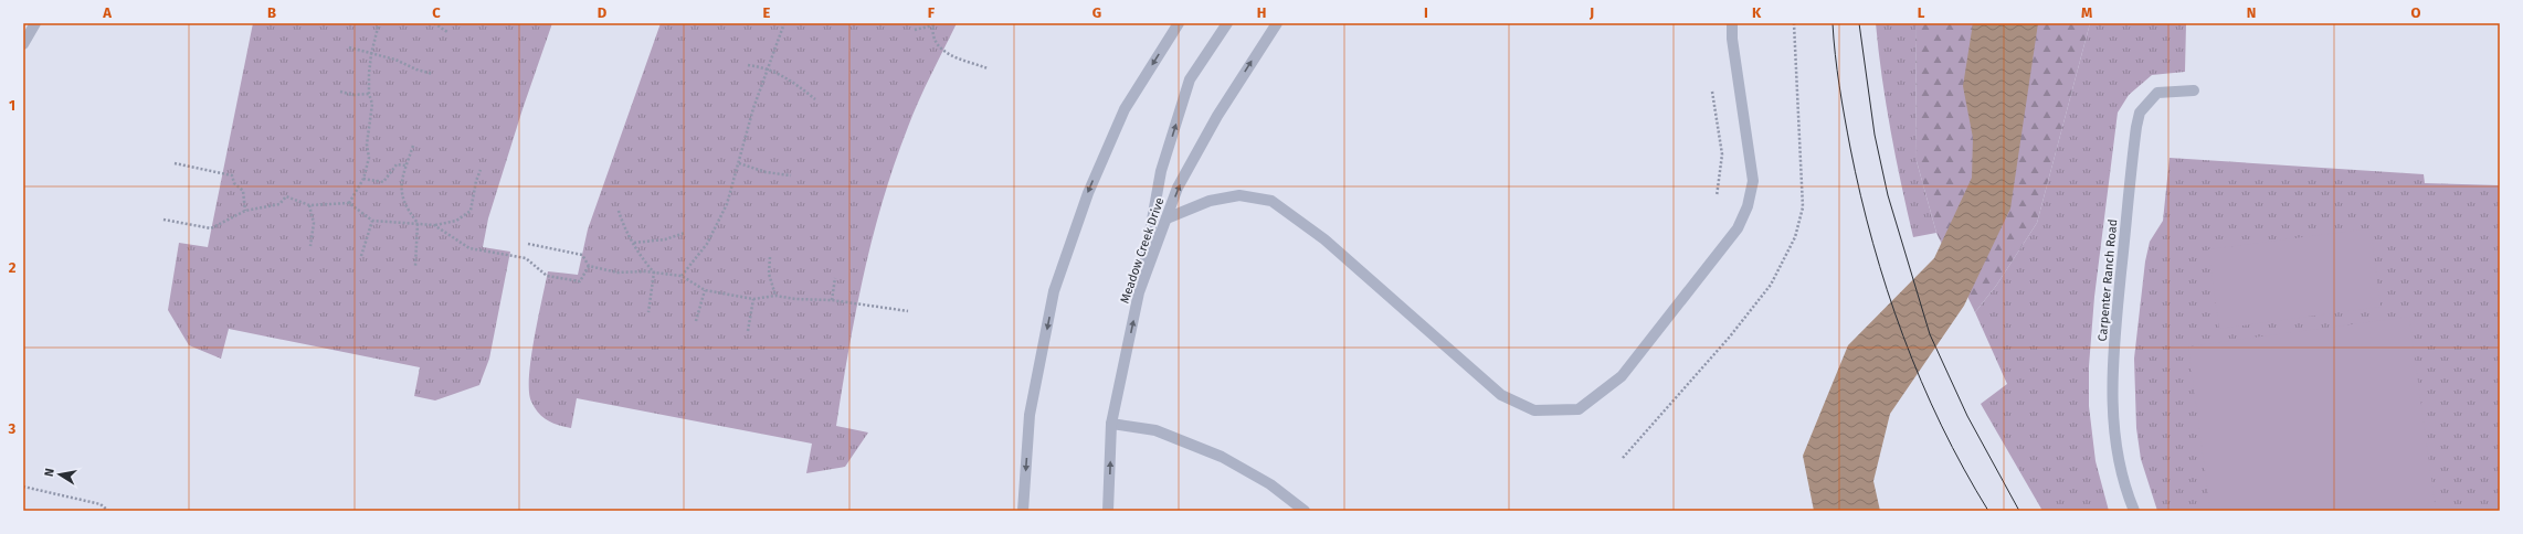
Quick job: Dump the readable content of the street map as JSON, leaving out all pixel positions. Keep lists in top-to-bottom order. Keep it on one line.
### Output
{"streets":{"street":["Meadow Creek Drive","Carpenter Ranch Road"]},"north":"left","grid":{"columns":["A","B","C","D","E","F","G","H","I","J","K","L","M","N","O"],"rows":["1","2","3"]}}
